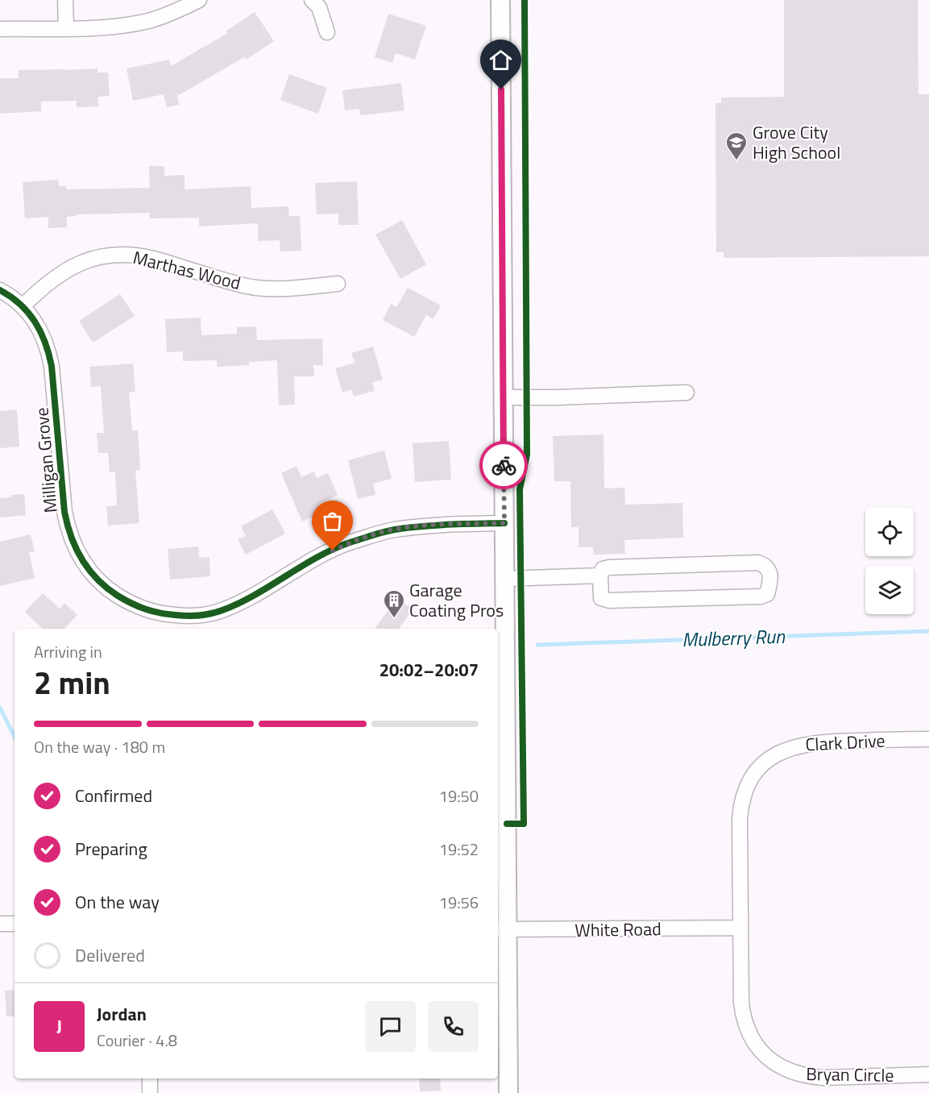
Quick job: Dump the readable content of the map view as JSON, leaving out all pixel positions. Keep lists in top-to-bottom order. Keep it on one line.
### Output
{"streets":{"street":["Marthas Wood","Milligan Grove","Clark Drive","White Road","Bryan Circle"]},"crossings":[["Marthas Wood","Milligan Grove"],["Clark Drive","White Road"],["Clark Drive","Bryan Circle"],["White Road","Bryan Circle"]],"water":["Mulberry Run"],"places":{"school or university":["Grove City High School"],"building":["Garage Coating Pros"]},"page":{"heading":["2 min","Arriving in","20:02–20:07"],"panel":["Jordan","Courier · 4.8"],"bar":"On the way · 180 m","list":[["Confirmed","19:50"],["Preparing","19:52"],["On the way","19:56"],"Delivered"],"round":"J"}}
